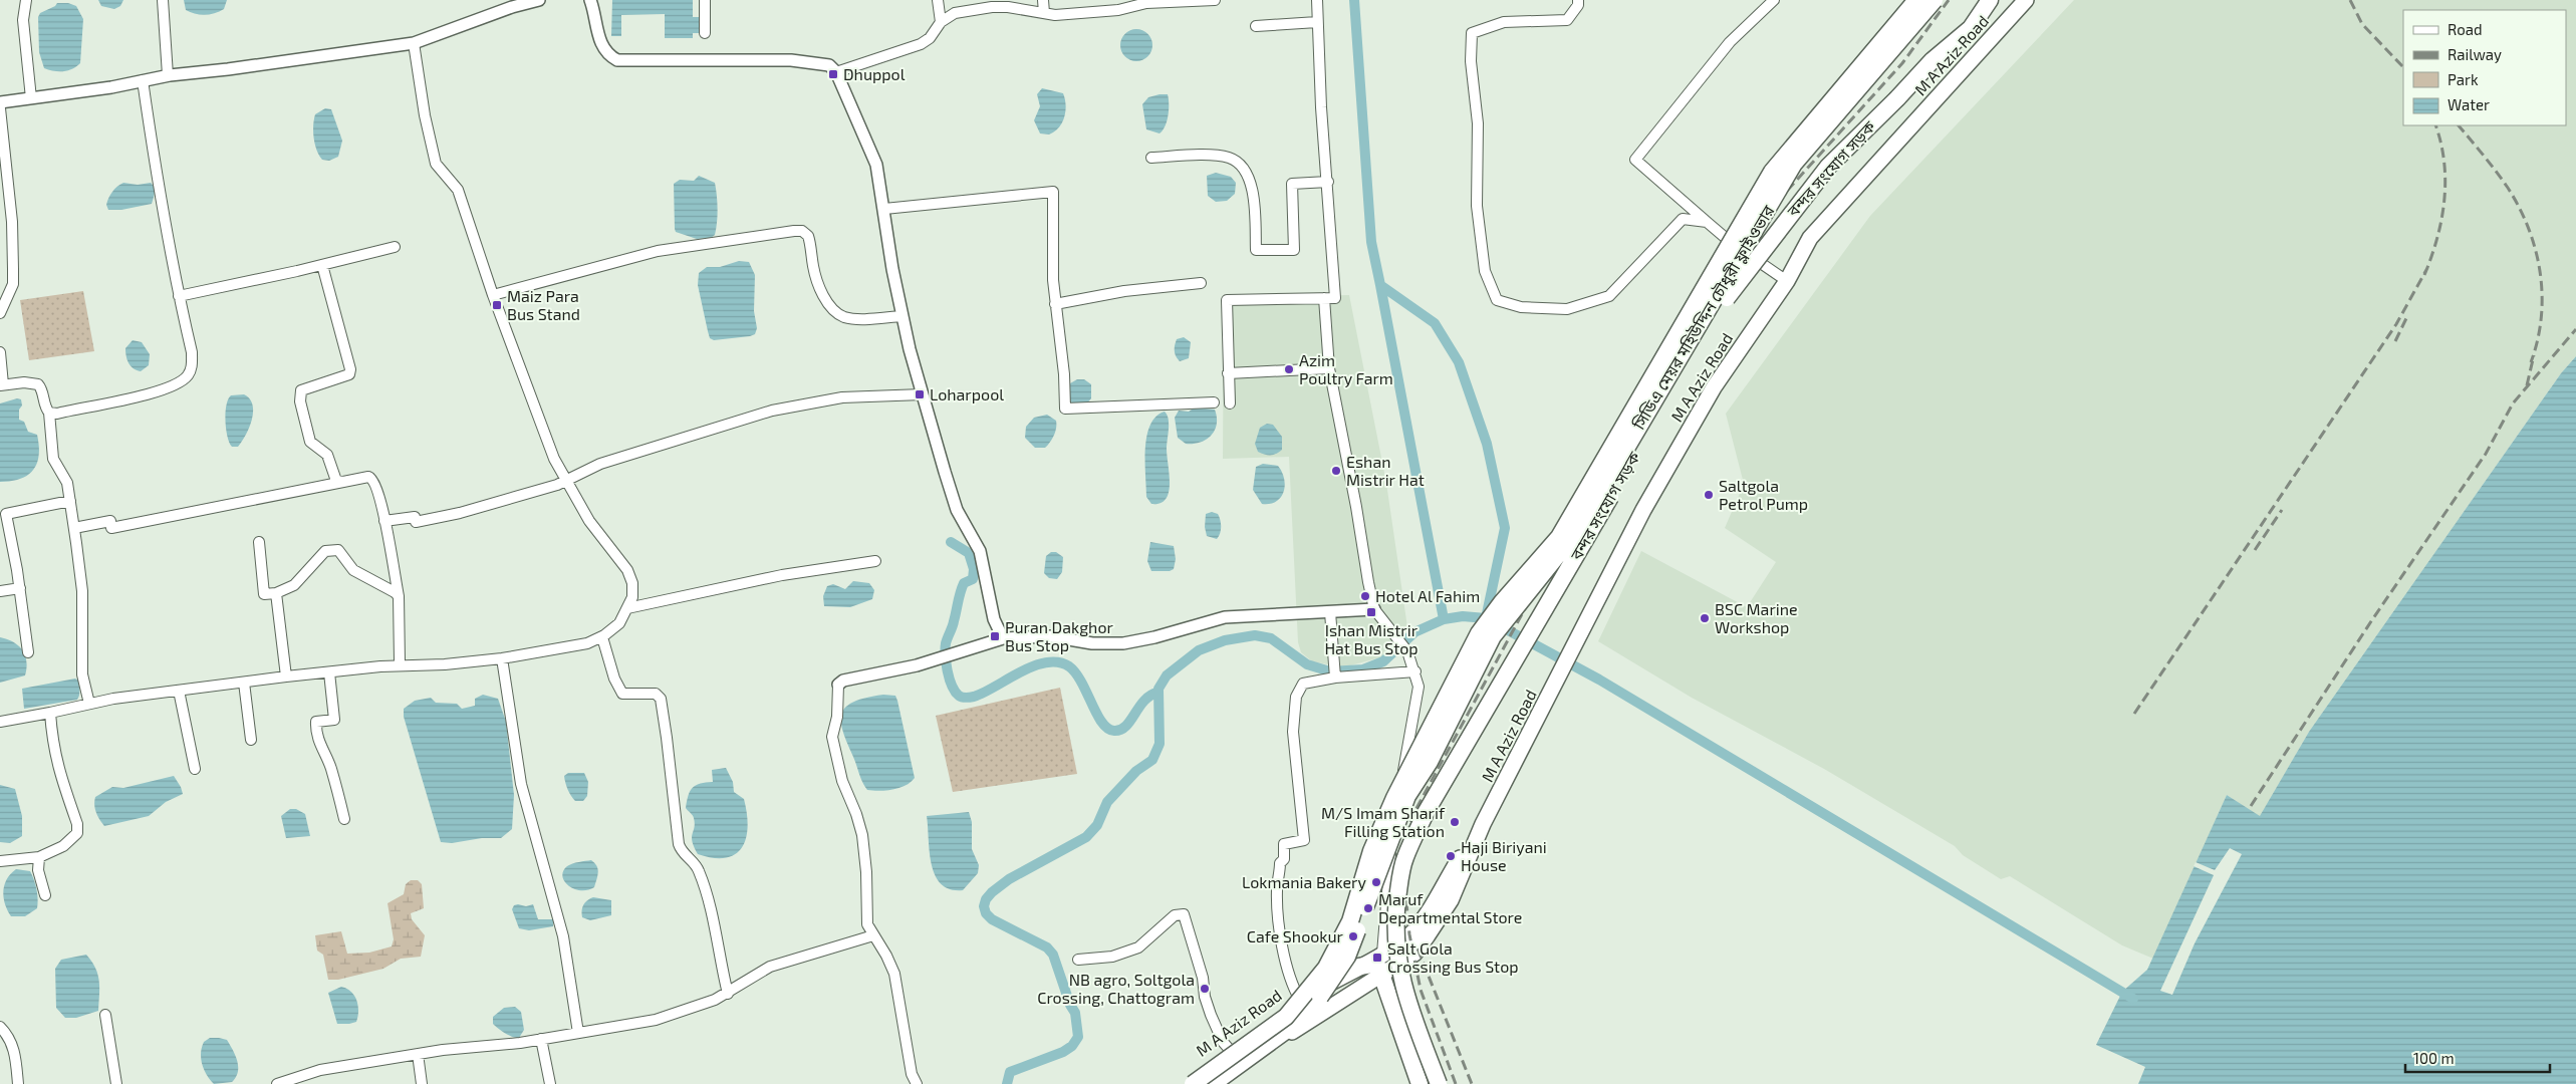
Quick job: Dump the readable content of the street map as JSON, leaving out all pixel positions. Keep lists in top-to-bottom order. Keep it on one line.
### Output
{"streets":{"highway":["বন্দর সংযোগ সড়ক","সিডিএ মেয়র মহিউদ্দিন চৌধুরী ফ্লাইওভার"],"main road":["M A Aziz Road"]},"places":{"transit":["Dhuppol","Maiz Para Bus Stand","Loharpool","Ishan Mistrir Hat Bus Stop","Puran Dakghor Bus Stop","Salt Gola Crossing Bus Stop"],"other":["Azim Poultry Farm","Eshan Mistrir Hat","Saltgola Petrol Pump","Hotel Al Fahim","BSC Marine Workshop","M/S Imam Sharif Filling Station","Haji Biriyani House","Lokmania Bakery","Maruf Departmental Store","Cafe Shookur","NB agro, Soltgola Crossing, Chattogram"]},"legend":["Road","Railway","Park","Water"],"scale_bar":"100 m"}
